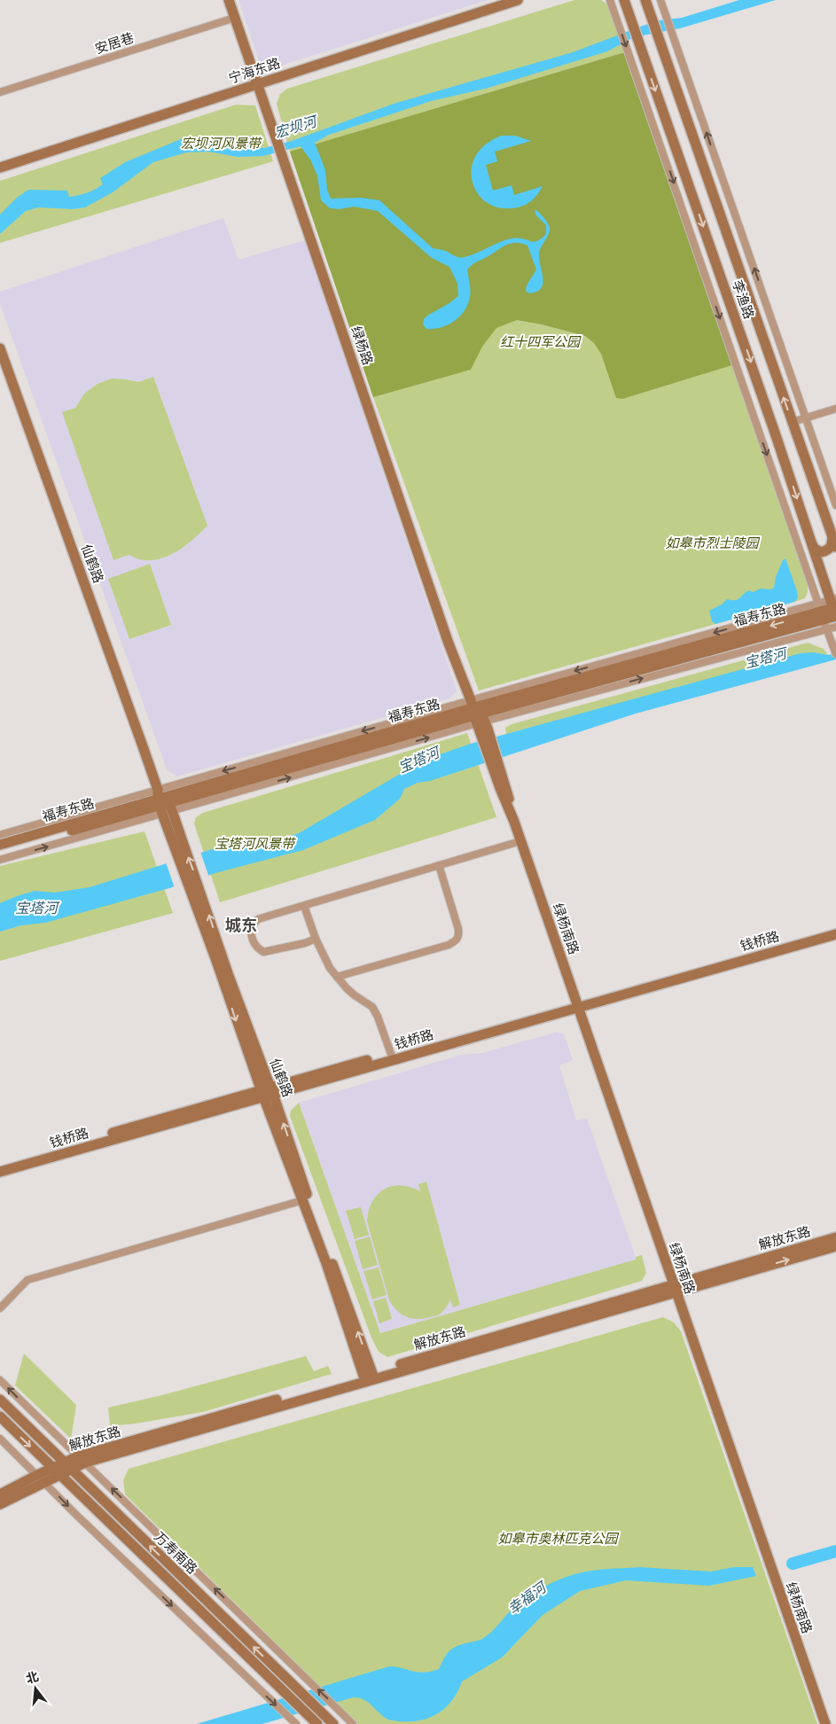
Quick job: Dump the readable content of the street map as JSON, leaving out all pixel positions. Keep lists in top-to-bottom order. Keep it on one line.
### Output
{"streets":{"street":["安居巷","宁海东路","李渔路","绿杨路","仙鹤路","福寿东路","绿杨南路","钱桥路","解放东路","万寿南路"]},"crossings":[["安居巷","绿杨路"],["宁海东路","绿杨路"],["李渔路","福寿东路"],["绿杨路","福寿东路"],["绿杨路","绿杨南路"],["仙鹤路","福寿东路"],["仙鹤路","钱桥路"],["仙鹤路","解放东路"],["福寿东路","绿杨南路"],["绿杨南路","钱桥路"],["绿杨南路","解放东路"],["解放东路","万寿南路"]],"districts":["城东"],"water":["宏坝河","宝塔河","幸福河"],"parks":["宏坝河风景带","红十四军公园","如皋市烈士陵园","宝塔河风景带","如皋市奥林匹克公园"],"north":"top"}
